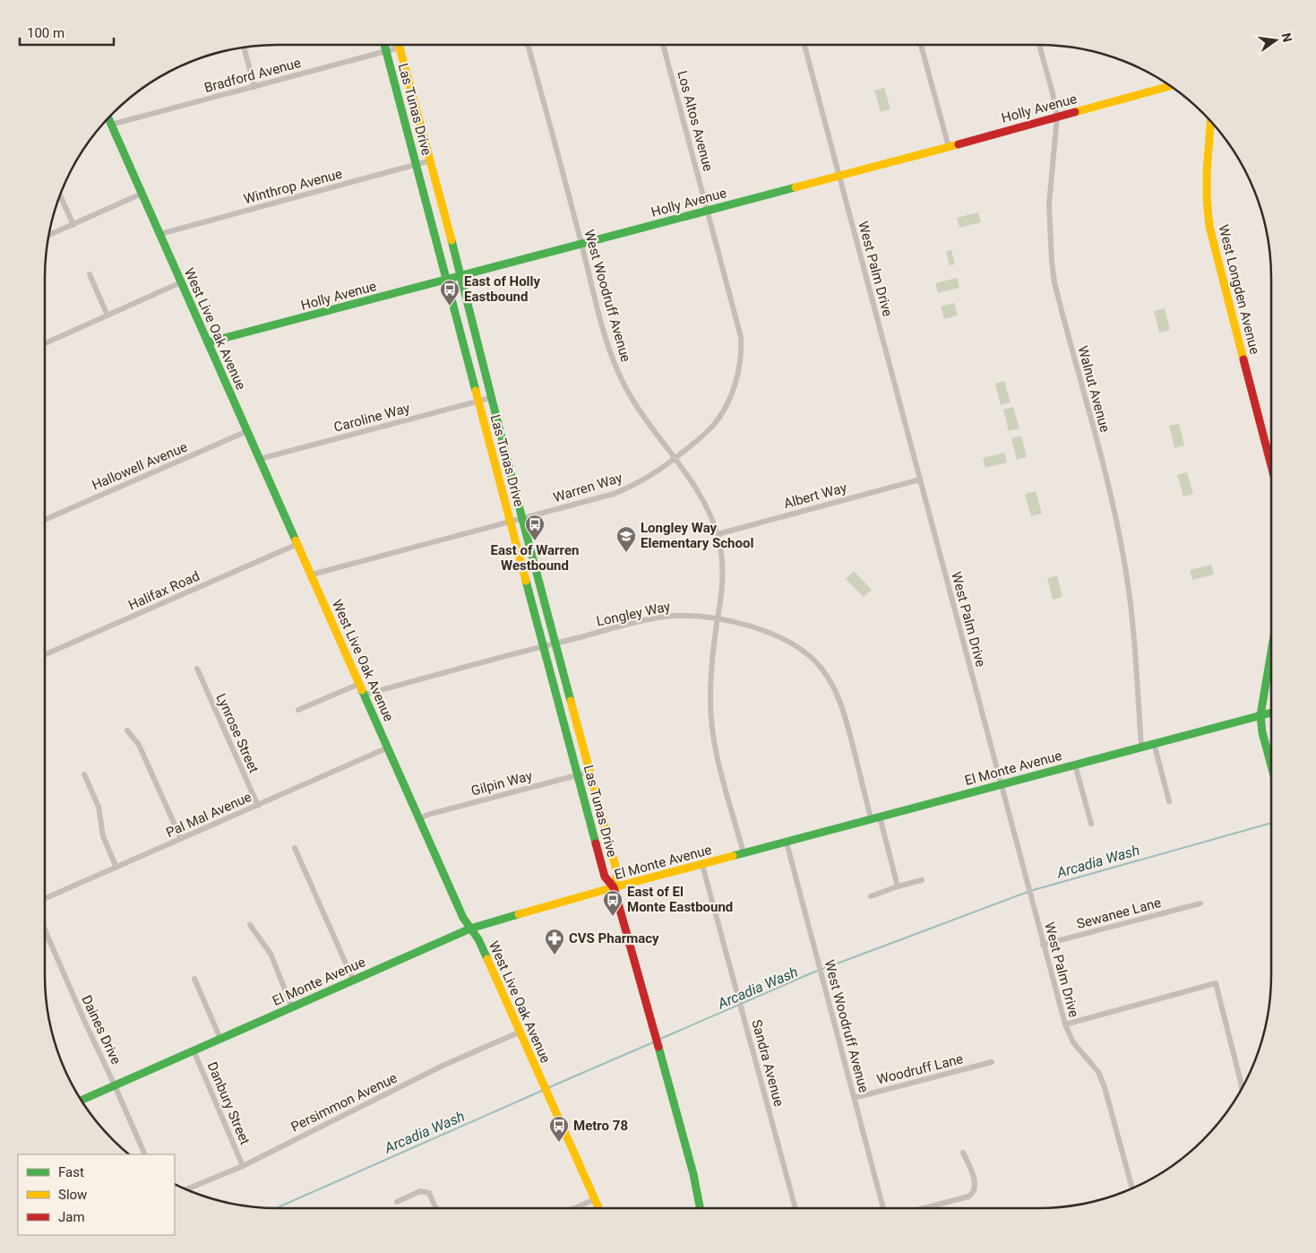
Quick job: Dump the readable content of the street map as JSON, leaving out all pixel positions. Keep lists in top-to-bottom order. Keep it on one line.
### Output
{"streets":{"street":["Bradford Avenue","Holly Avenue","Las Tunas Drive","Los Altos Avenue","Winthrop Avenue","West Palm Drive","West Longden Avenue","West Woodruff Avenue","West Live Oak Avenue","Walnut Avenue","Caroline Way","Hallowell Avenue","Warren Way","Albert Way","Halifax Road","Longley Way","Lynrose Street","El Monte Avenue","Gilpin Way","Pal Mal Avenue","Sewanee Lane","Daines Drive","Sandra Avenue","Woodruff Lane","Persimmon Avenue","Danbury Street"]},"crossings":[["Bradford Avenue","Las Tunas Drive"],["Bradford Avenue","West Live Oak Avenue"],["Holly Avenue","Las Tunas Drive"],["Holly Avenue","Los Altos Avenue"],["Holly Avenue","West Palm Drive"],["Holly Avenue","West Woodruff Avenue"],["Holly Avenue","West Live Oak Avenue"],["Holly Avenue","Walnut Avenue"],["Holly Avenue","Warren Way"],["Las Tunas Drive","Winthrop Avenue"],["Las Tunas Drive","Caroline Way"],["Las Tunas Drive","Warren Way"],["Las Tunas Drive","Longley Way"],["Las Tunas Drive","El Monte Avenue"],["Las Tunas Drive","Gilpin Way"],["Los Altos Avenue","Warren Way"],["Winthrop Avenue","West Live Oak Avenue"],["West Palm Drive","Albert Way"],["West Palm Drive","El Monte Avenue"],["West Palm Drive","Sewanee Lane"],["West Woodruff Avenue","Warren Way"],["West Woodruff Avenue","Albert Way"],["West Woodruff Avenue","Longley Way"],["West Woodruff Avenue","El Monte Avenue"],["West Woodruff Avenue","Woodruff Lane"],["West Live Oak Avenue","Caroline Way"],["West Live Oak Avenue","Hallowell Avenue"],["West Live Oak Avenue","Warren Way"],["West Live Oak Avenue","Halifax Road"],["West Live Oak Avenue","Longley Way"],["West Live Oak Avenue","El Monte Avenue"],["West Live Oak Avenue","Gilpin Way"],["West Live Oak Avenue","Pal Mal Avenue"],["West Live Oak Avenue","Persimmon Avenue"],["Walnut Avenue","El Monte Avenue"],["Longley Way","El Monte Avenue"],["Lynrose Street","Pal Mal Avenue"],["El Monte Avenue","Daines Drive"],["El Monte Avenue","Sandra Avenue"],["El Monte Avenue","Danbury Street"],["Persimmon Avenue","Danbury Street"]],"water":["Arcadia Wash"],"places":{"bus stop":["East of Holly Eastbound","East of Warren Westbound","East of El Monte Eastbound","Metro 78"],"school or university":["Longley Way Elementary School"],"pharmacy":["CVS Pharmacy"]},"legend":["Fast","Slow","Jam"],"scale_bar":"100 m","north":"right"}
